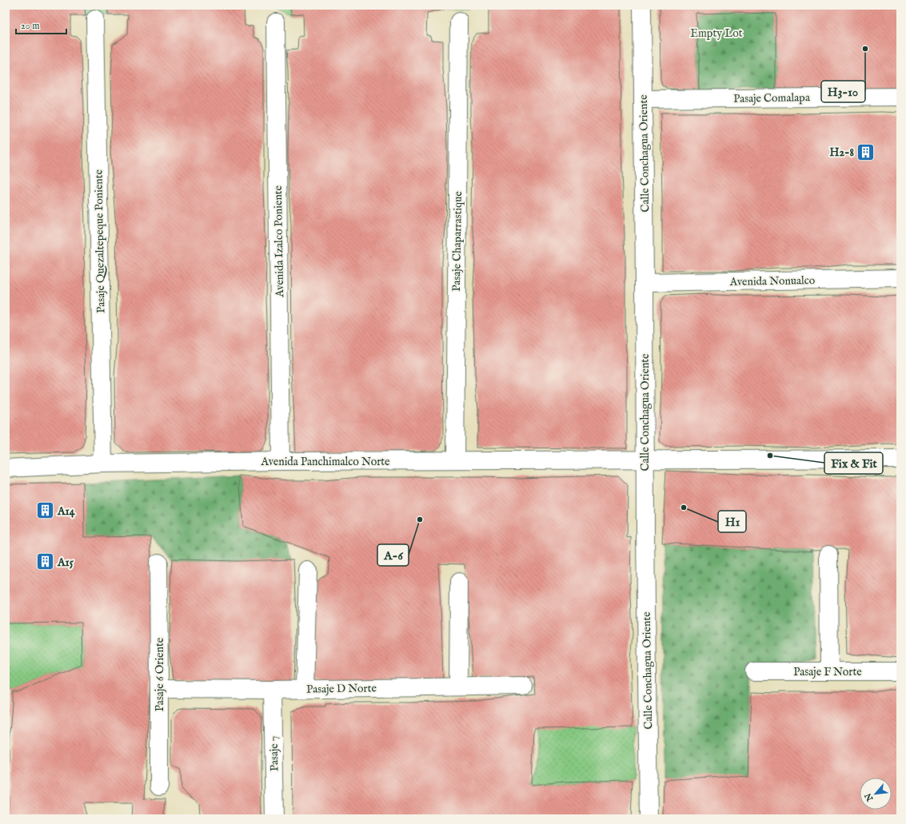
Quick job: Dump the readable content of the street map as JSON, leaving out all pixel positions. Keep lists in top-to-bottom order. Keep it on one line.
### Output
{"streets":{"street":["Pasaje Comalapa","Calle Conchagua Oriente","Pasaje Quezaltepeque Poniente","Avenida Izalco Poniente","Pasaje Chaparrastique","Avenida Nonualco","Avenida Panchimalco Norte","Pasaje F Norte","Pasaje 6 Oriente","Pasaje D Norte","Pasaje 7"]},"crossings":[["Pasaje Comalapa","Calle Conchagua Oriente"],["Calle Conchagua Oriente","Avenida Nonualco"],["Calle Conchagua Oriente","Avenida Panchimalco Norte"],["Pasaje Quezaltepeque Poniente","Avenida Panchimalco Norte"],["Avenida Izalco Poniente","Avenida Panchimalco Norte"],["Pasaje Chaparrastique","Avenida Panchimalco Norte"],["Pasaje 6 Oriente","Pasaje D Norte"],["Pasaje D Norte","Pasaje 7"]],"parks":["Empty Lot"],"places":{"other":["H3-10","Fix & Fit","H1","A-6"],"building":["H2-8","A14","A15"]},"scale_bar":"20 m","north":"bottom left"}
